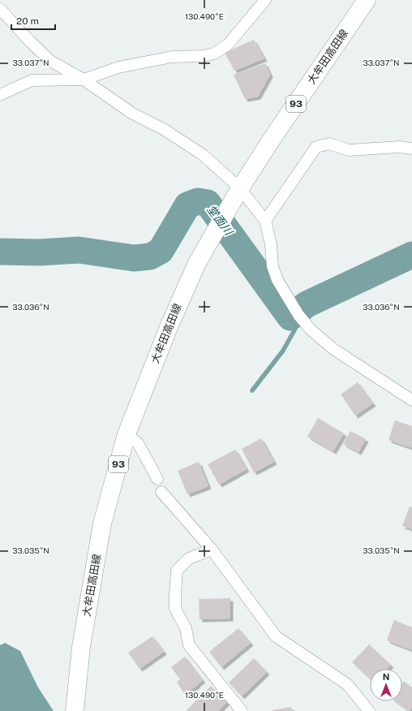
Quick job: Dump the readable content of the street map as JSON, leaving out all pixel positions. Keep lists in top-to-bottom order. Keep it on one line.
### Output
{"streets":{"main road":["大牟田高田線","93"]},"water":["堂面川"],"scale_bar":"20 m","north":"top","coordinates":["130.490°E","33.037°N","33.036°N","33.035°N"]}
